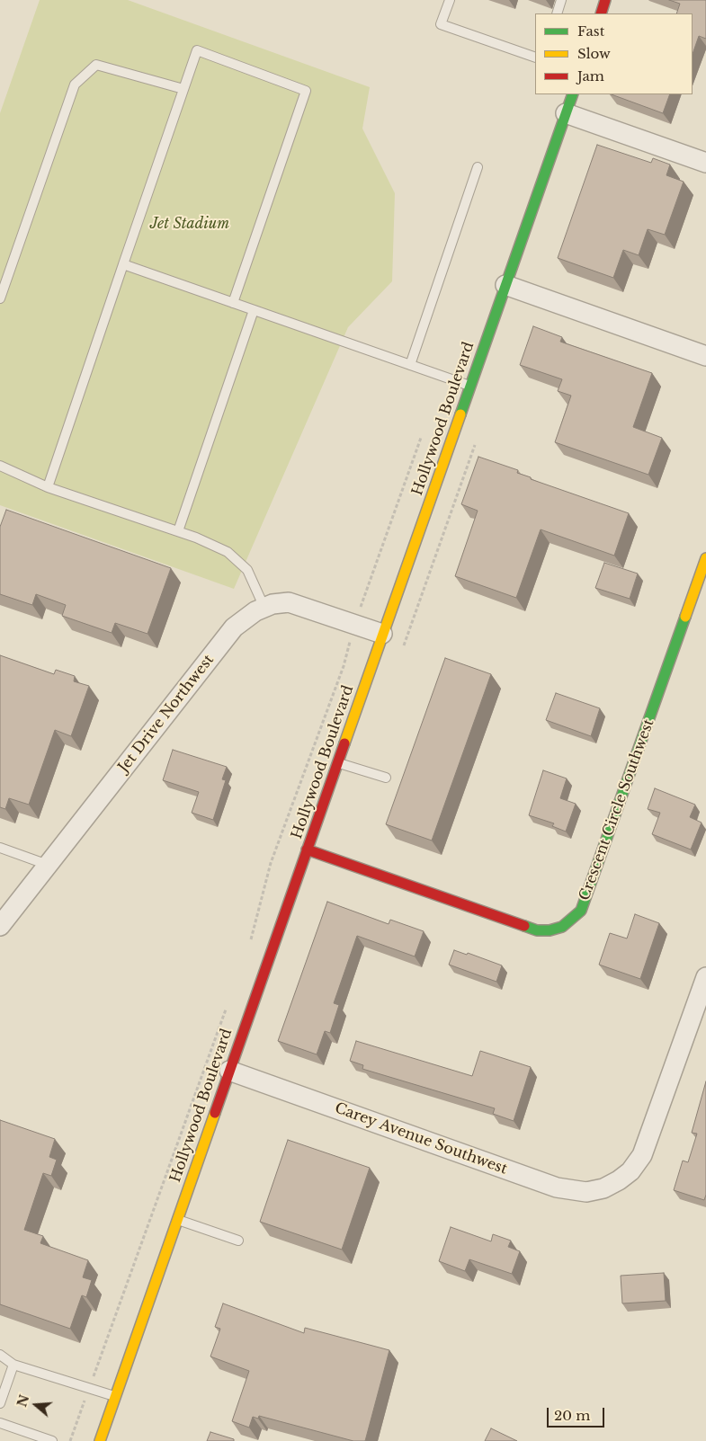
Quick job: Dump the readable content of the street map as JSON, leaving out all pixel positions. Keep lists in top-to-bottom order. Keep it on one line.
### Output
{"streets":{"street":["Hollywood Boulevard","Jet Drive Northwest","Crescent Circle Southwest","Carey Avenue Southwest"]},"crossings":[["Hollywood Boulevard","Jet Drive Northwest"],["Hollywood Boulevard","Crescent Circle Southwest"],["Hollywood Boulevard","Carey Avenue Southwest"]],"parks":["Jet Stadium"],"legend":["Fast","Slow","Jam"],"scale_bar":"20 m","north":"left"}
